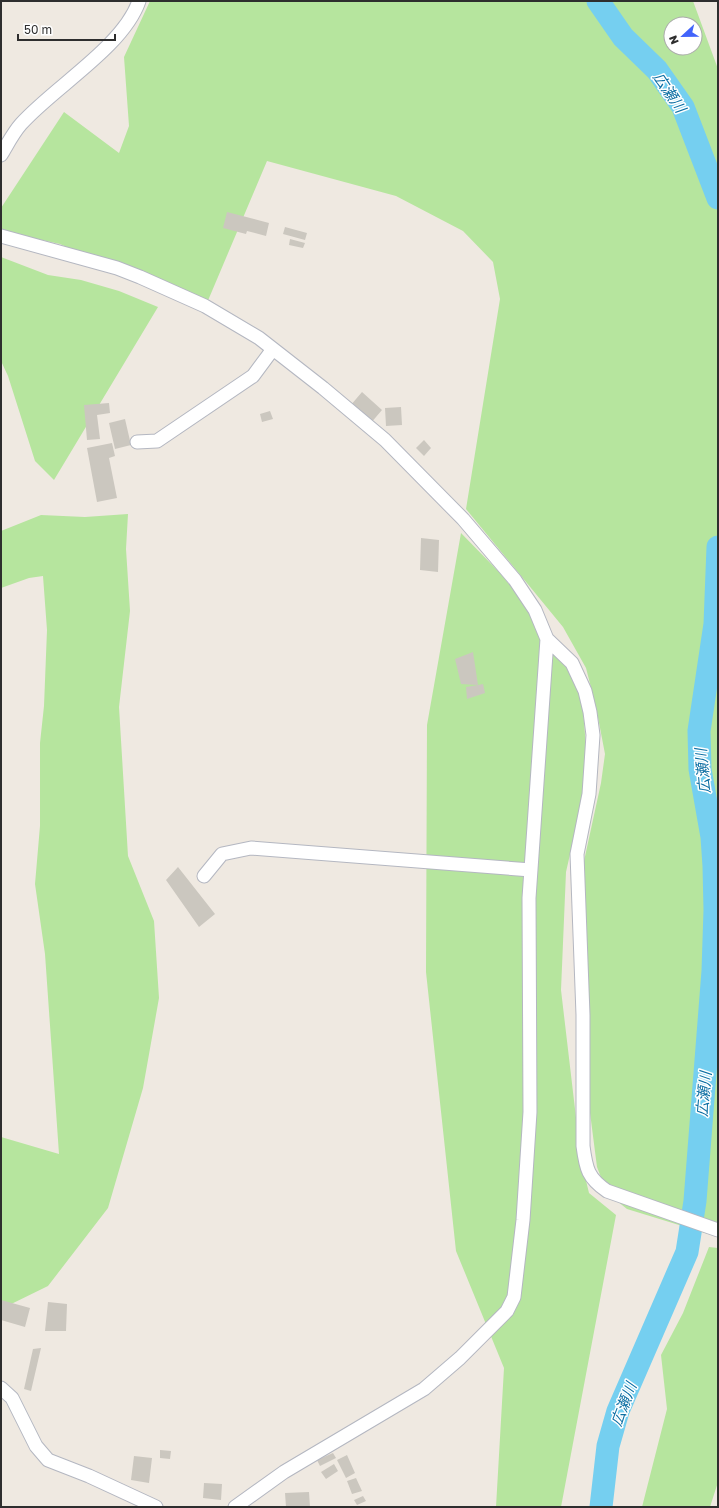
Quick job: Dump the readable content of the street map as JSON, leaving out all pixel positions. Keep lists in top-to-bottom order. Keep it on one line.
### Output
{"water":["広瀬川"],"scale_bar":"50 m","north":"left"}
